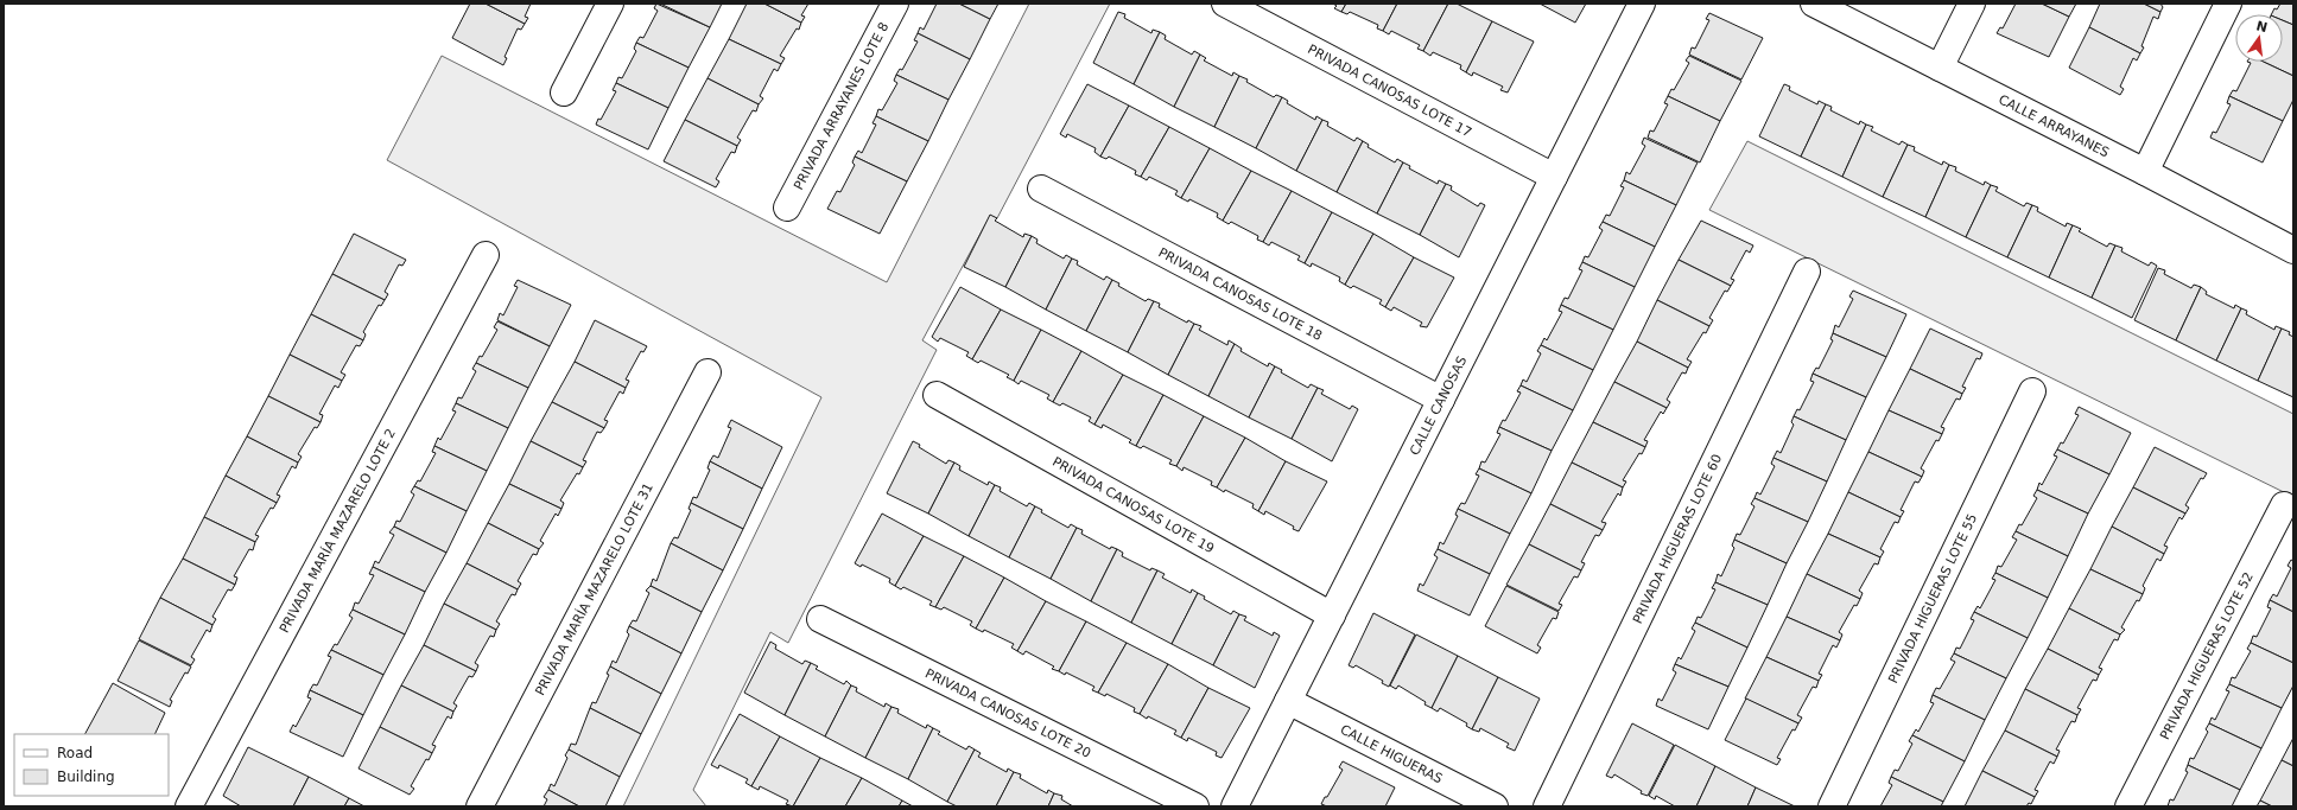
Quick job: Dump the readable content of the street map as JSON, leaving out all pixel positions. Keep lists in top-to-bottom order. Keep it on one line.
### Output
{"streets":{"street":["PRIVADA CANOSAS LOTE 17","PRIVADA ARRAYANES LOTE 8","CALLE ARRAYANES","PRIVADA CANOSAS LOTE 18","CALLE CANOSAS","PRIVADA CANOSAS LOTE 19","PRIVADA MARÍA MAZARELO LOTE 2","PRIVADA HIGUERAS LOTE 60","PRIVADA MARÍA MAZARELO LOTE 31","PRIVADA HIGUERAS LOTE 55","PRIVADA HIGUERAS LOTE 52","PRIVADA CANOSAS LOTE 20","CALLE HIGUERAS"]},"crossings":[["PRIVADA CANOSAS LOTE 17","CALLE CANOSAS"],["PRIVADA CANOSAS LOTE 18","CALLE CANOSAS"],["CALLE CANOSAS","PRIVADA CANOSAS LOTE 19"],["CALLE CANOSAS","CALLE HIGUERAS"]],"legend":["Road","Building"],"north":"top"}
